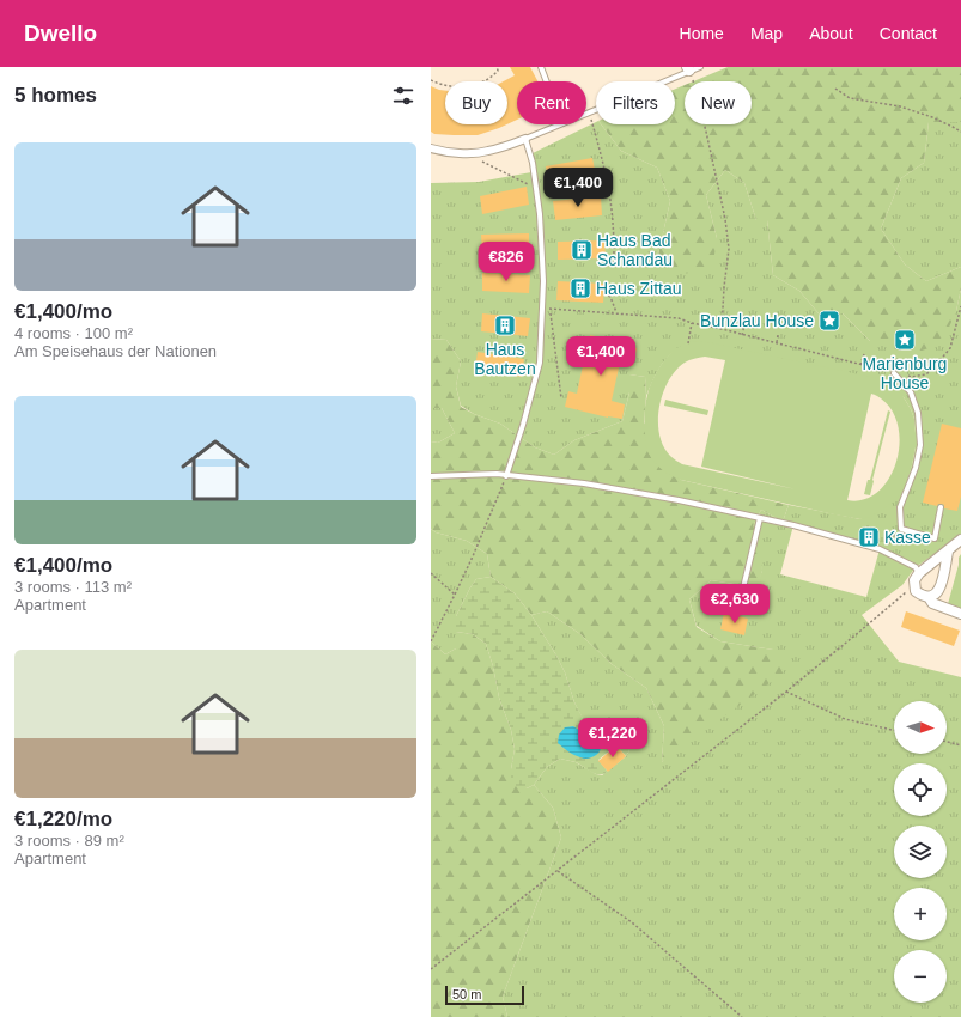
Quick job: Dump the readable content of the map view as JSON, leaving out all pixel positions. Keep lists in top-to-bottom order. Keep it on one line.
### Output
{"places":{"building":["Haus Bad Schandau","Haus Zittau","Haus Bautzen","Kasse"],"place":["Bunzlau House","Marienburg House"]},"scale_bar":"50 m","north":"right","page":{"header":"Dwello","nav":["Home","Map","About","Contact"],"heading":"5 homes","chip":["Buy","Rent","Filters","New"],"list":[{"name":"€1,400/mo","note":"4 rooms · 100 m² · Am Speisehaus der Nationen"},{"name":"€1,400/mo","note":"3 rooms · 113 m² · Apartment"},{"name":"€1,220/mo","note":"3 rooms · 89 m² · Apartment"}],"price":["€1,400","€826","€1,400","€2,630","€1,220"],"map_buttons":["+","−"],"scale":"50 m"}}
